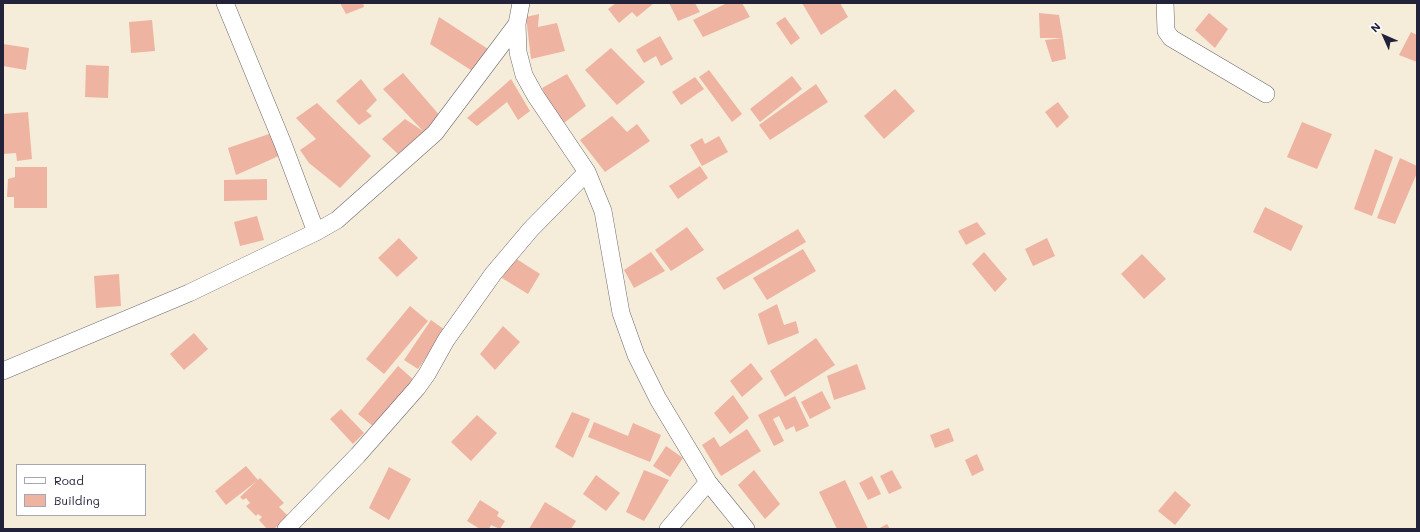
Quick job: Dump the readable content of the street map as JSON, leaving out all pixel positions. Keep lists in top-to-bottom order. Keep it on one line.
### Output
{"legend":["Road","Building"],"north":"top left"}
